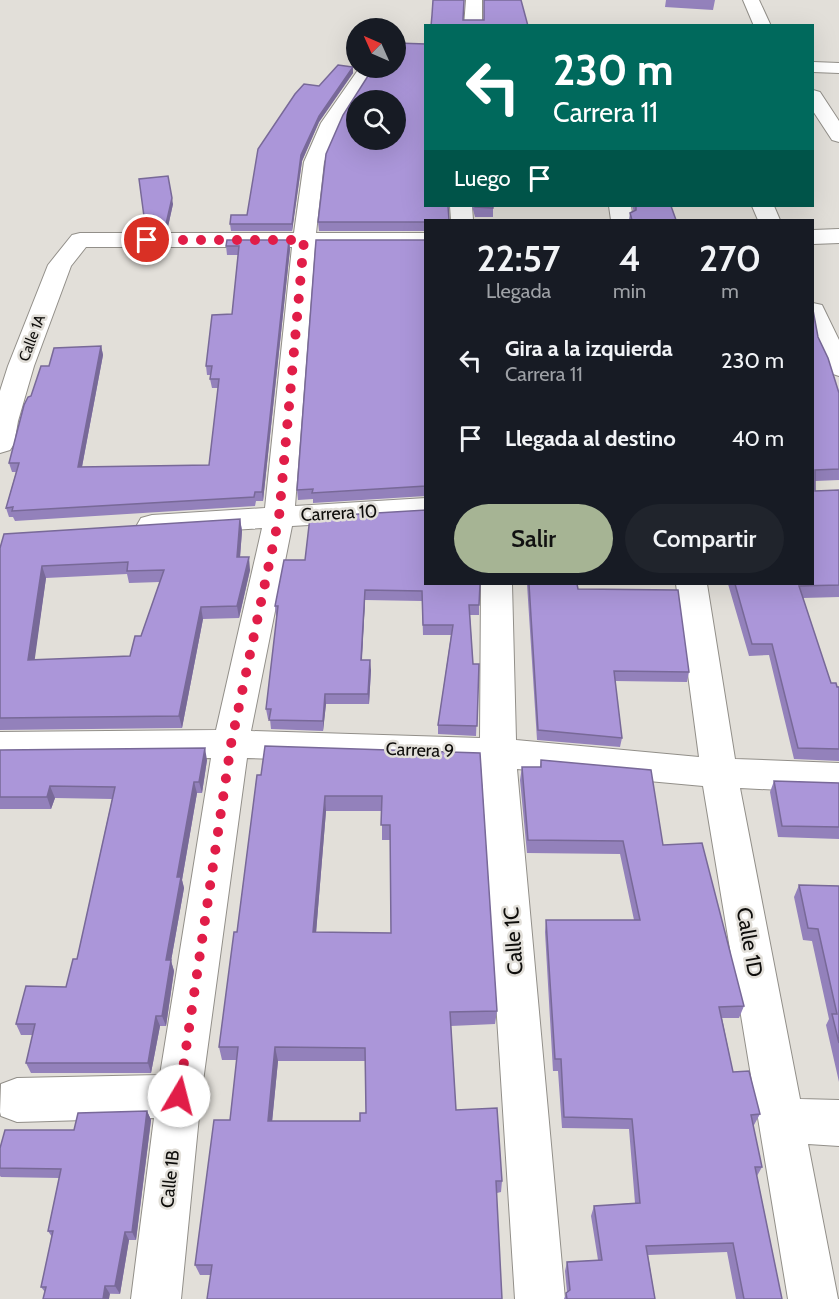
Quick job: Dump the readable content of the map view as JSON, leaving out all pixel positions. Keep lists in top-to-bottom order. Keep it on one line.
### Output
{"streets":{"street":["Calle 1A","Carrera 10","Carrera 9","Calle 1C","Calle 1D","Calle 1B"]},"crossings":[["Calle 1A","Calle 1B"],["Carrera 10","Calle 1B"],["Carrera 9","Calle 1C"],["Carrera 9","Calle 1D"],["Carrera 9","Calle 1B"]],"north":"top left","page":{"turn":["230 m","Carrera 11"],"then":"Luego","eta":["22:57","Llegada","4","min","270","m"],"list":[{"name":"Gira a la izquierda","note":"Carrera 11","value":"230 m"},{"name":"Llegada al destino","value":"40 m"}],"buttons":["Salir","Compartir"]}}
